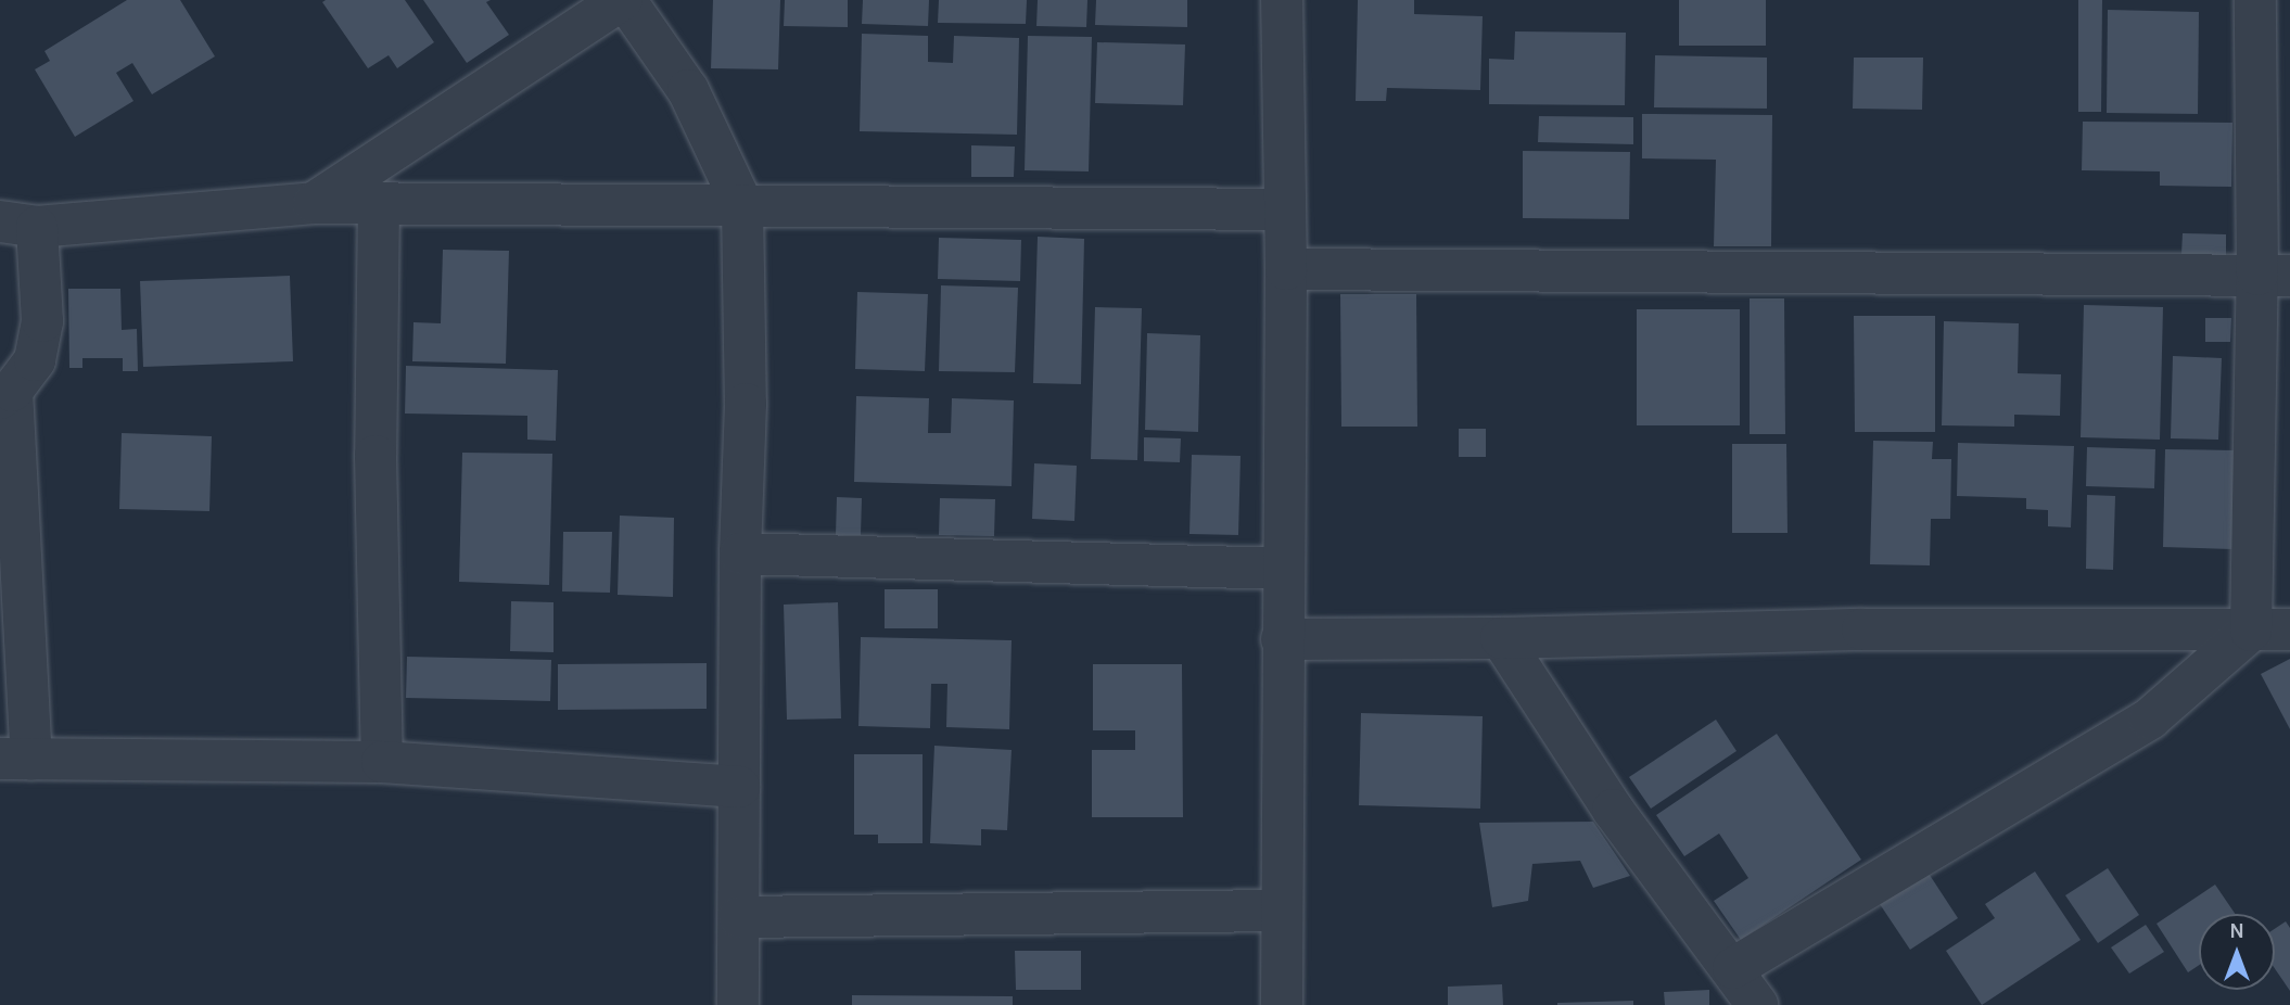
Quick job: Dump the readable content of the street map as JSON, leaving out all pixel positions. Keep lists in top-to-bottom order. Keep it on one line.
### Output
{"north":"top"}
